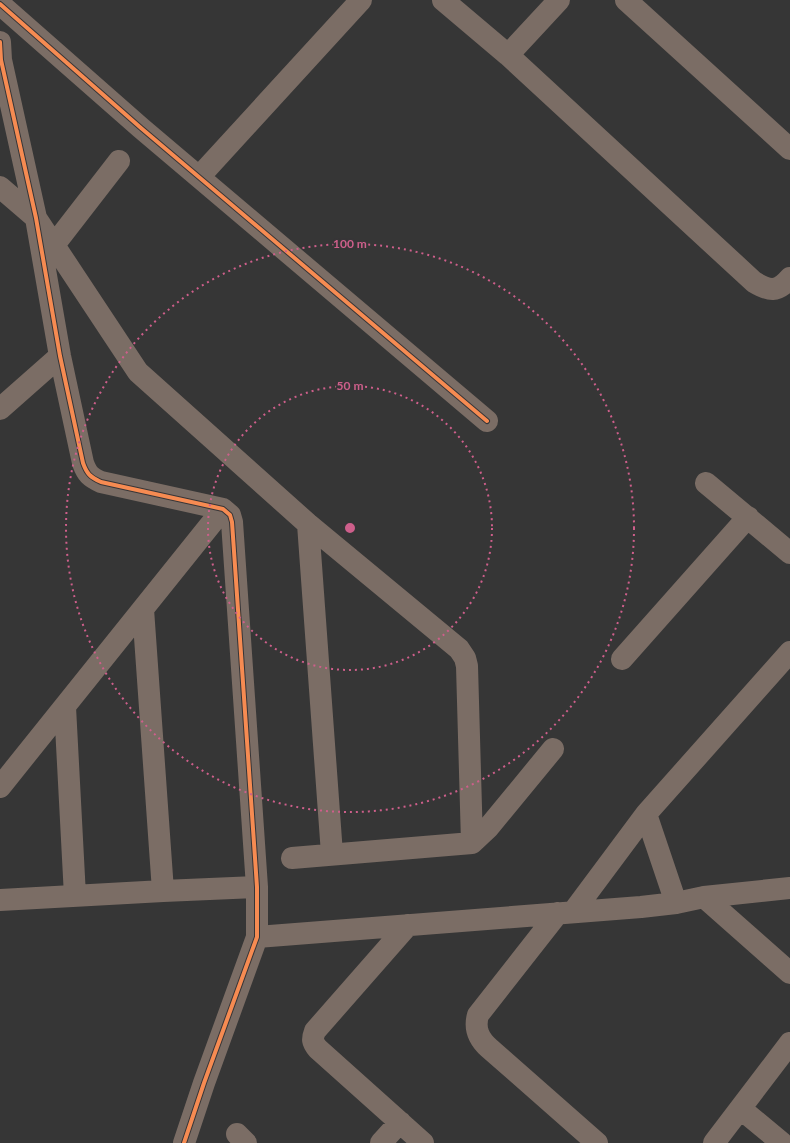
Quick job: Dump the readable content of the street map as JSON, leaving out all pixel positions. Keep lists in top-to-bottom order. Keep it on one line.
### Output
{"rings":["100 m","50 m"]}
